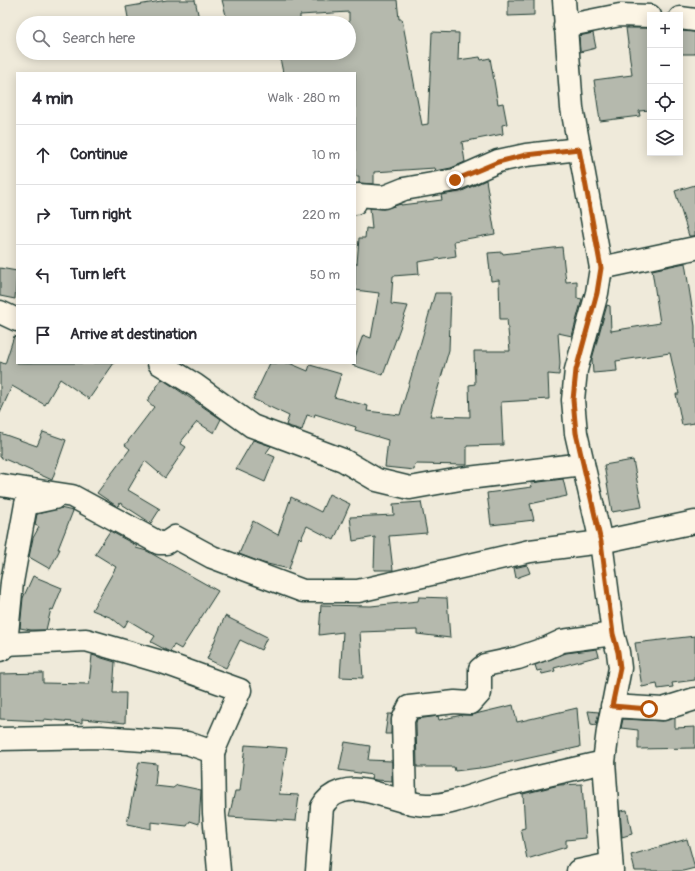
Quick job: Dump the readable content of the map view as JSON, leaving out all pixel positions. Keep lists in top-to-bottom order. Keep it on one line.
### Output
{"page":{"map_buttons":["+","−"],"search":"Search here","heading":["4 min","Walk · 280 m"],"list":[["Continue","10 m"],["Turn right","220 m"],["Turn left","50 m"],"Arrive at destination"]}}
